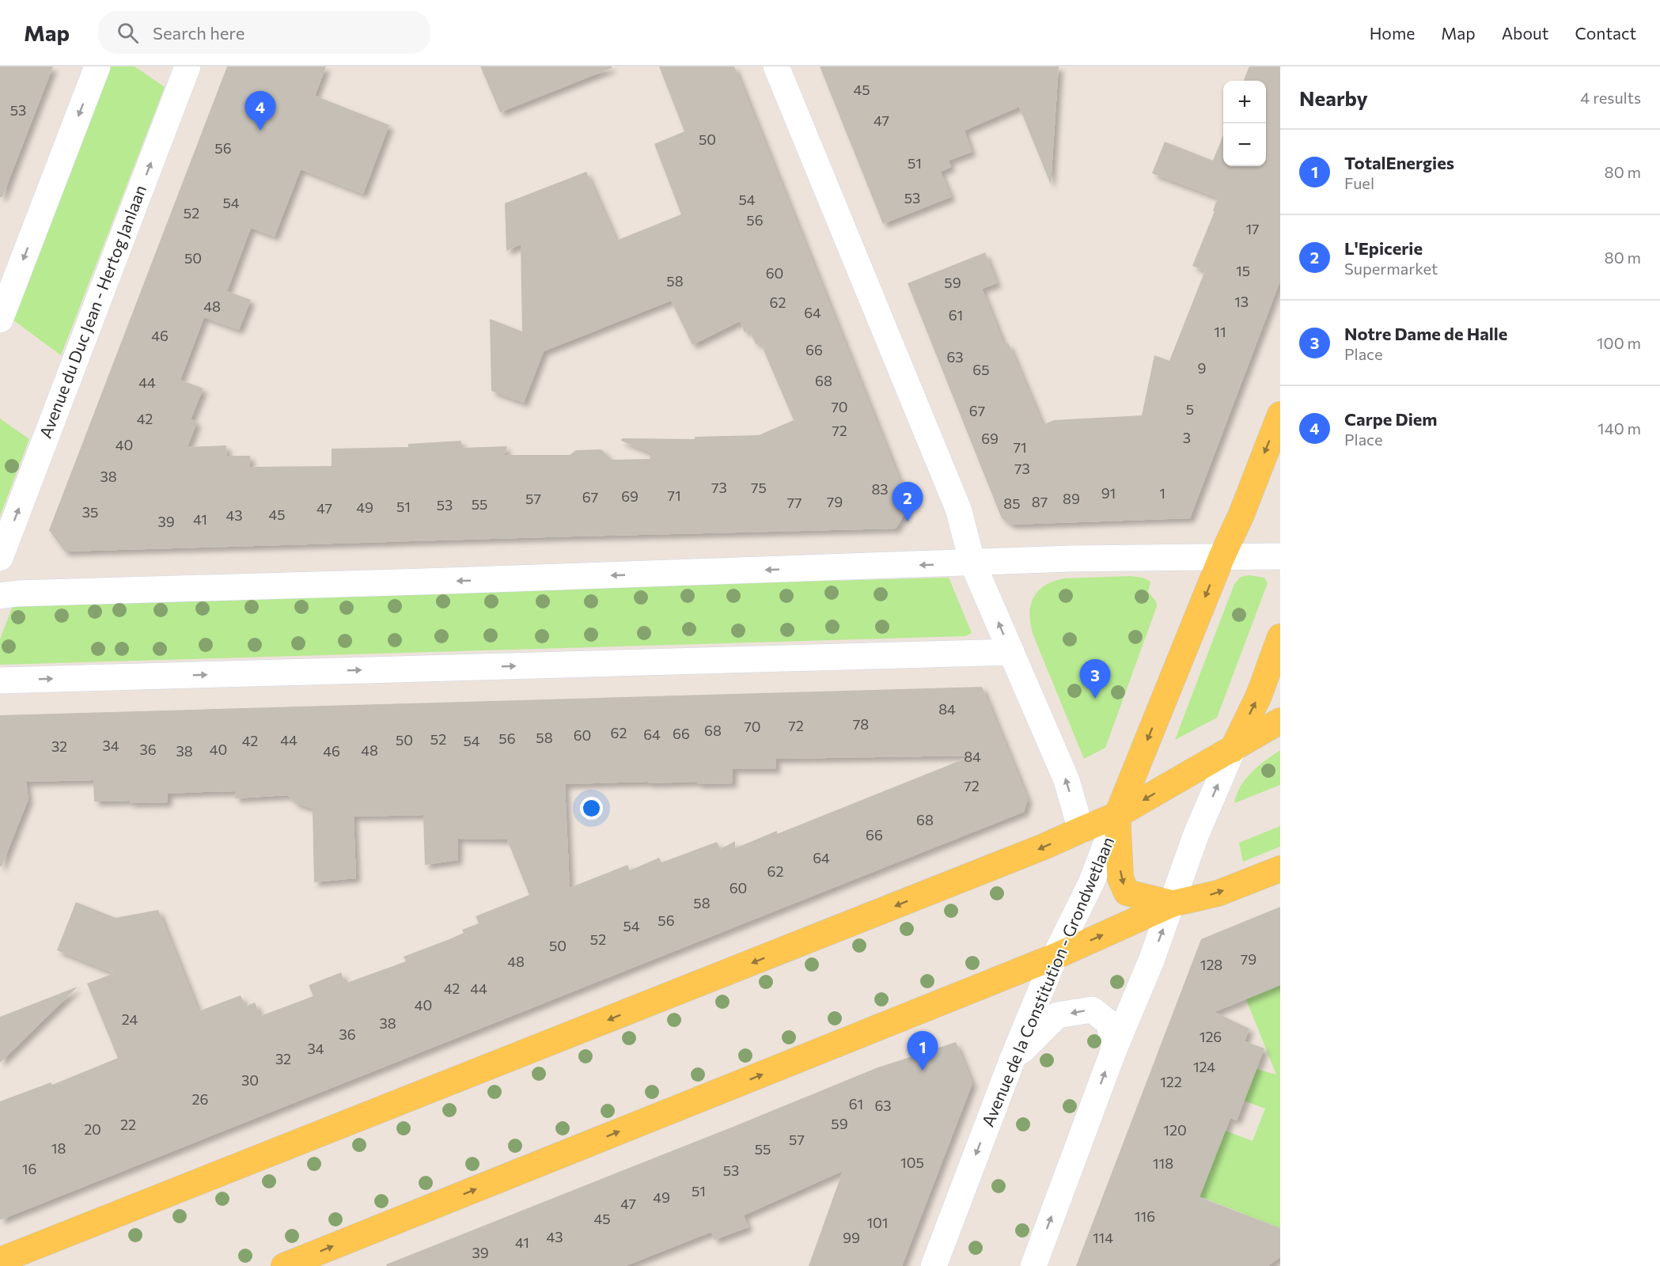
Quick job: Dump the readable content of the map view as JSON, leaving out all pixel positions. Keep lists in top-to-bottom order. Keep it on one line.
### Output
{"streets":{"main road":["Avenue de la Constitution - Grondwetlaan"],"street":["Avenue du Duc Jean - Hertog Janlaan"]},"one_way":["Avenue de la Constitution - Grondwetlaan"],"house_numbers":["45","53","47","50","56","51","53","54","54","52","56","17","50","15","60","58","59","13","62","48","64","61","11","46","66","63","9","65","68","44","70","5","67","42","72","3","69","40","71","73","38","73","75","83","91","1","71","69","67","57","89","79","87","77","85","55","53","51","49","47","35","45","43","41","39","84","78","72","70","68","62","66","64","60","58","56","52","44","50","42","54","34","32","36","40","48","38","46","84","72","68","66","64","62","60","58","56","54","52","50","79","48","128","42","44","40","24","38","36","126","34","32","124","30","122","26","61","63","59","22","20","120","57","18","55","105","118","16","53","51","49","47","116","45","101","43","99","114","41","39"],"page":{"header":"Map","search":"Search here","nav":["Home","Map","About","Contact"],"heading":["Nearby","4 results"],"map_buttons":["+","−"],"pins":["4","2","3","1"],"list":[{"mark":"1","name":"TotalEnergies","note":"Fuel","value":"80 m"},{"mark":"2","name":"L'Epicerie","note":"Supermarket","value":"80 m"},{"mark":"3","name":"Notre Dame de Halle","note":"Place","value":"100 m"},{"mark":"4","name":"Carpe Diem","note":"Place","value":"140 m"}]}}
